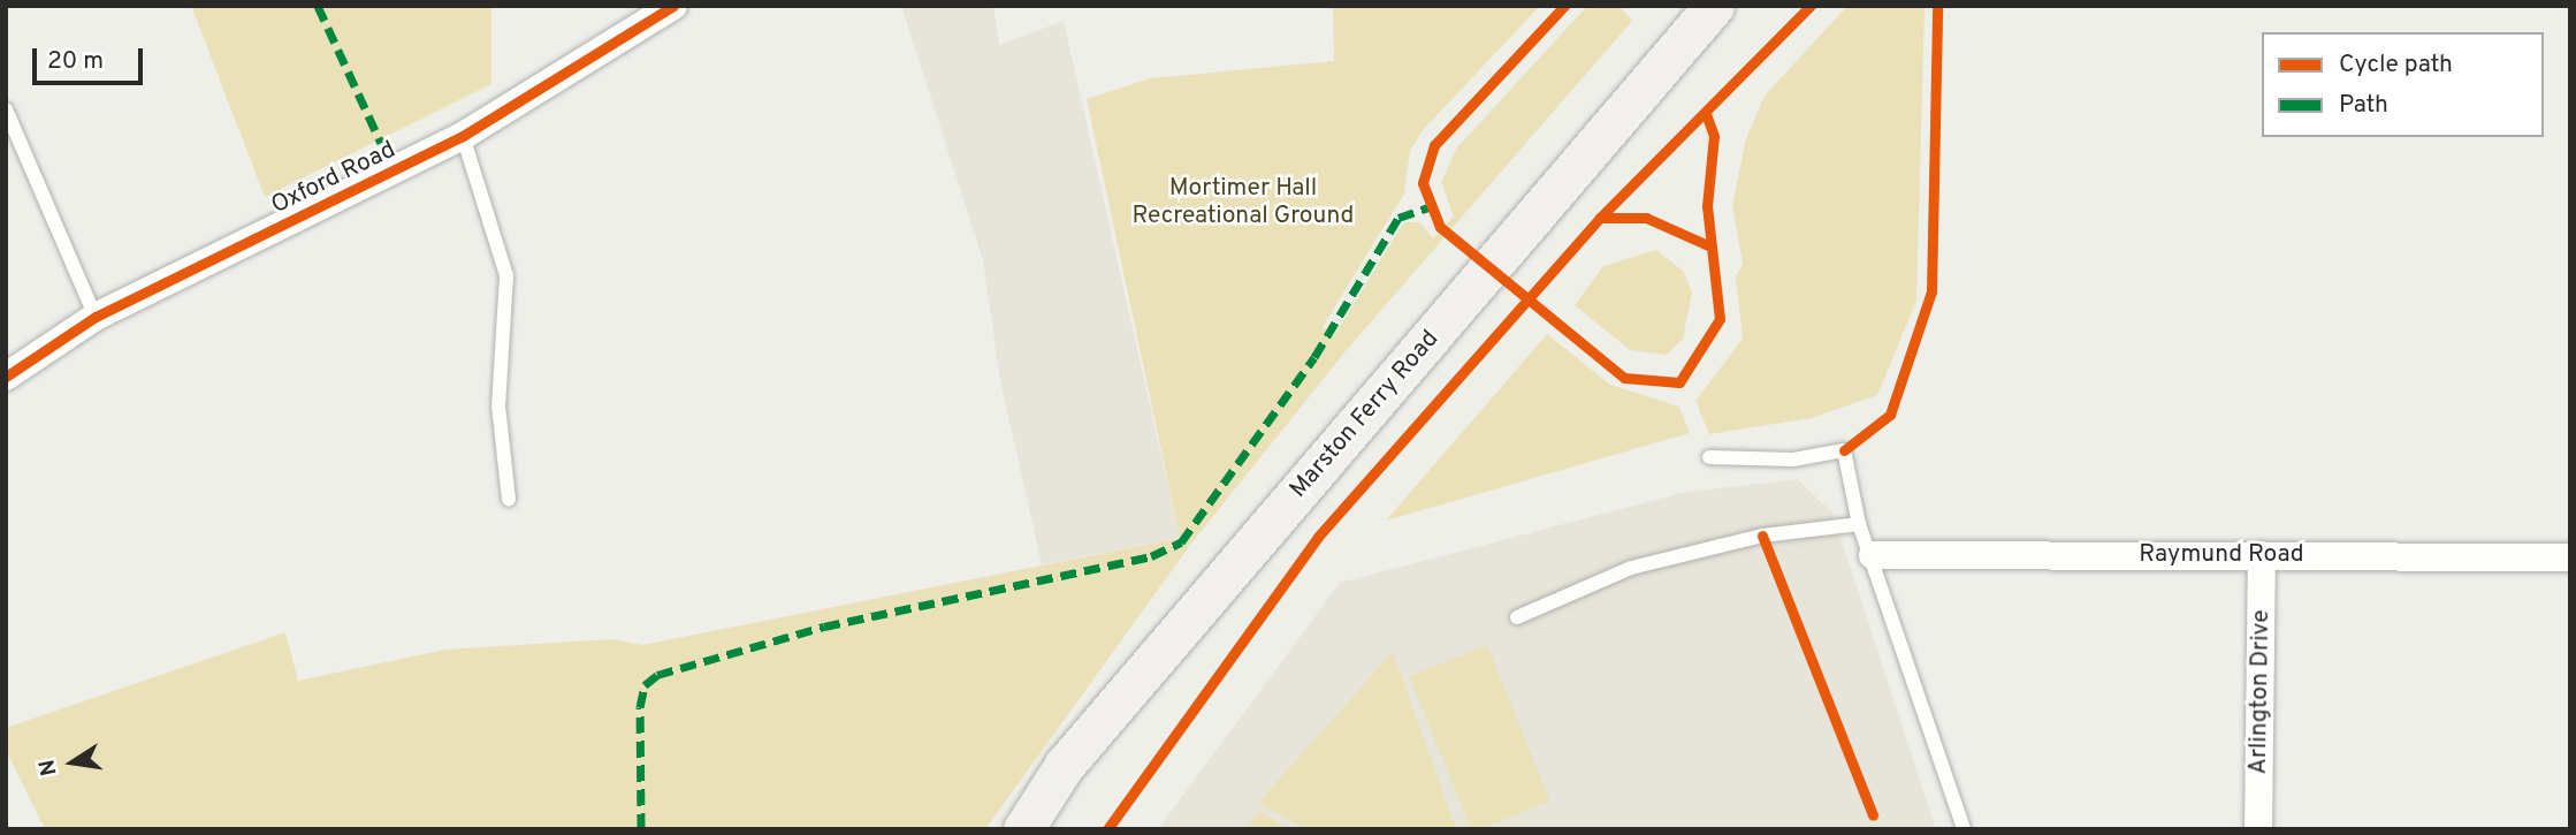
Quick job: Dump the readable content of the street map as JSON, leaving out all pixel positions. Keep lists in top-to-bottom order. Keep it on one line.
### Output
{"streets":{"main road":["Marston Ferry Road"],"street":["Oxford Road","Raymund Road","Arlington Drive"]},"crossings":[["Raymund Road","Arlington Drive"]],"parks":["Mortimer Hall Recreational Ground"],"legend":["Cycle path","Path"],"scale_bar":"20 m","north":"left"}
